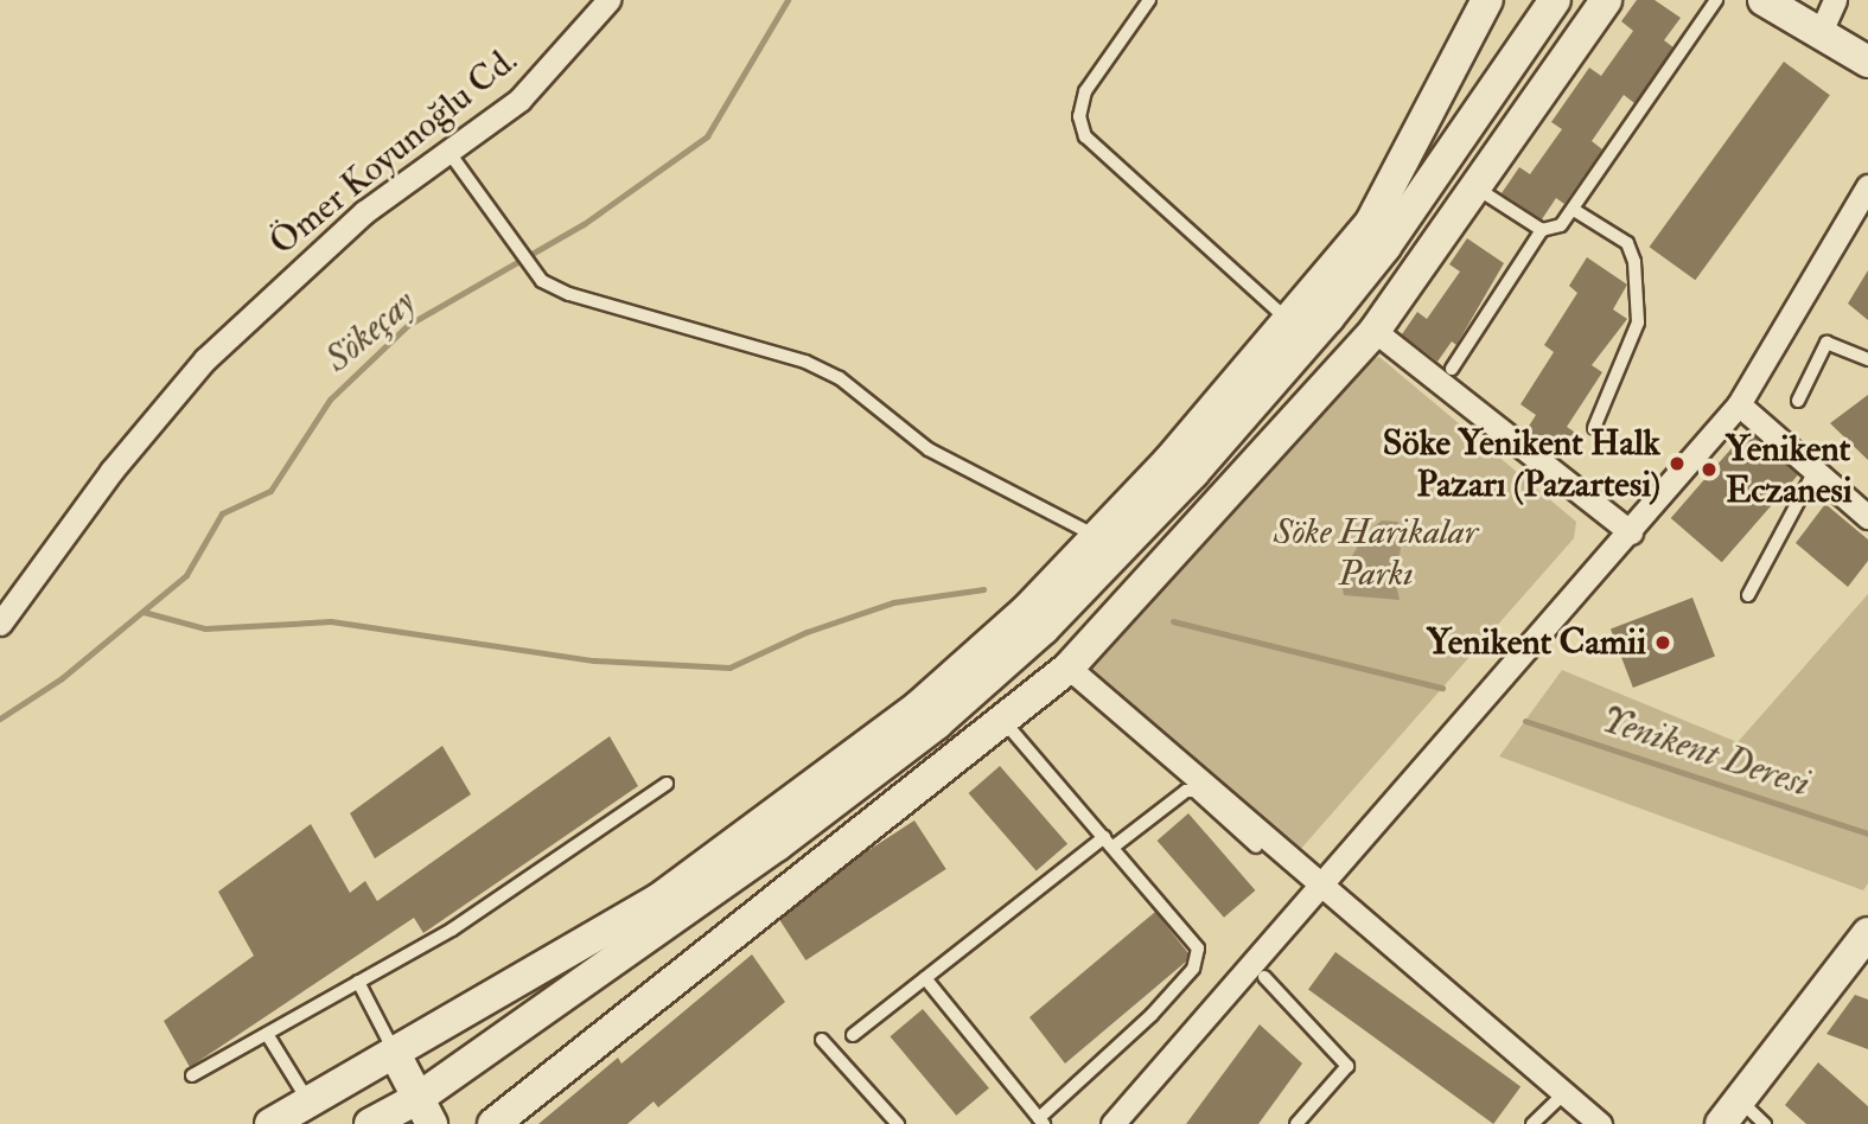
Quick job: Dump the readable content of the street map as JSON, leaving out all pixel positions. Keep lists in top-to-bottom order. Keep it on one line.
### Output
{"streets":{"street":["Ömer Koyunoğlu Cd."]},"water":["Sökeçay","Yenikent Deresi"],"parks":["Söke Harikalar Parkı"],"places":["Söke Yenikent Halk Pazarı (Pazartesi)","Yenikent Eczanesi","Yenikent Camii"]}
